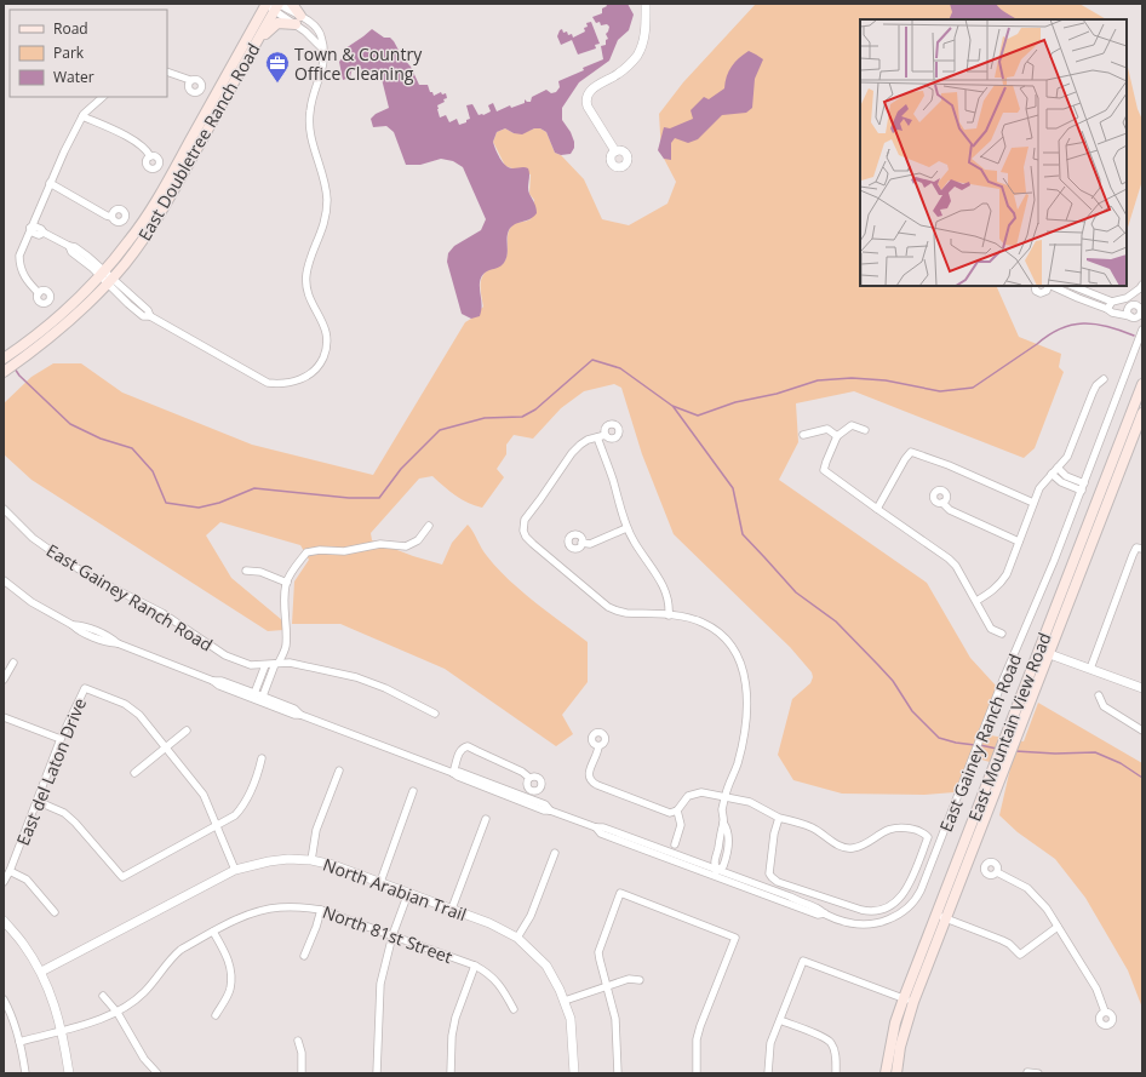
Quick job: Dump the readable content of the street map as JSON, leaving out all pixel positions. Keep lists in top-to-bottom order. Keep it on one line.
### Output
{"streets":{"main road":["East Doubletree Ranch Road","East Mountain View Road"],"street":["East Gainey Ranch Road","East del Laton Drive","North Arabian Trail","North 81st Street"]},"places":{"office":["Town & Country Office Cleaning"]},"legend":["Road","Park","Water"]}
